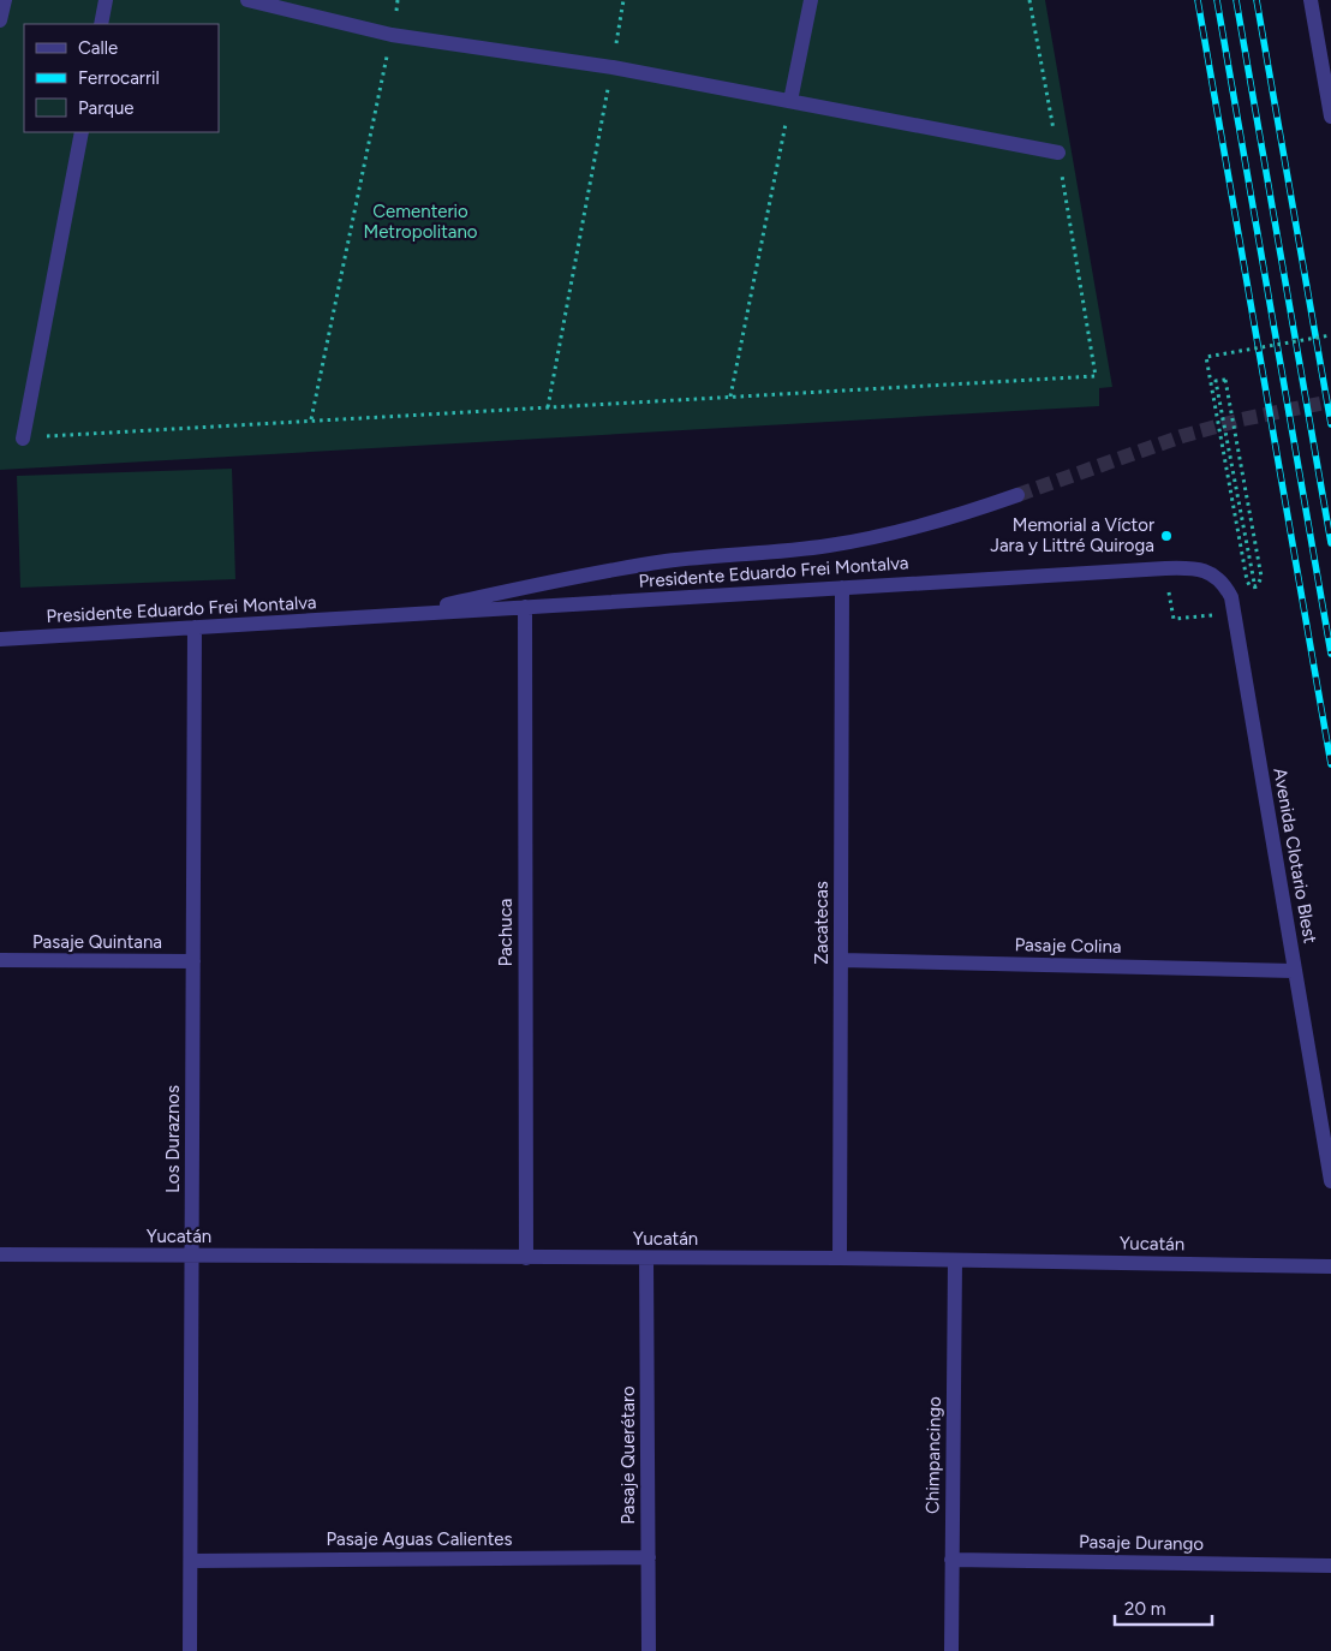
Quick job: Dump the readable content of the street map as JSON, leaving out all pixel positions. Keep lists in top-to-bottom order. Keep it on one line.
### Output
{"streets":{"street":["Presidente Eduardo Frei Montalva","Avenida Clotario Blest","Zacatecas","Pachuca","Pasaje Quintana","Pasaje Colina","Los Duraznos","Yucatán","Pasaje Querétaro","Chimpancingo","Pasaje Aguas Calientes","Pasaje Durango"]},"crossings":[["Presidente Eduardo Frei Montalva","Avenida Clotario Blest"],["Presidente Eduardo Frei Montalva","Zacatecas"],["Presidente Eduardo Frei Montalva","Pachuca"],["Presidente Eduardo Frei Montalva","Los Duraznos"],["Avenida Clotario Blest","Pasaje Colina"],["Zacatecas","Pasaje Colina"],["Zacatecas","Yucatán"],["Pachuca","Yucatán"],["Pasaje Quintana","Los Duraznos"],["Los Duraznos","Yucatán"],["Los Duraznos","Pasaje Aguas Calientes"],["Yucatán","Pasaje Querétaro"],["Yucatán","Chimpancingo"],["Pasaje Querétaro","Pasaje Aguas Calientes"],["Chimpancingo","Pasaje Durango"]],"parks":["Cementerio Metropolitano"],"places":["Memorial a Víctor Jara y Littré Quiroga"],"legend":["Calle","Ferrocarril","Parque"],"scale_bar":"20 m"}
